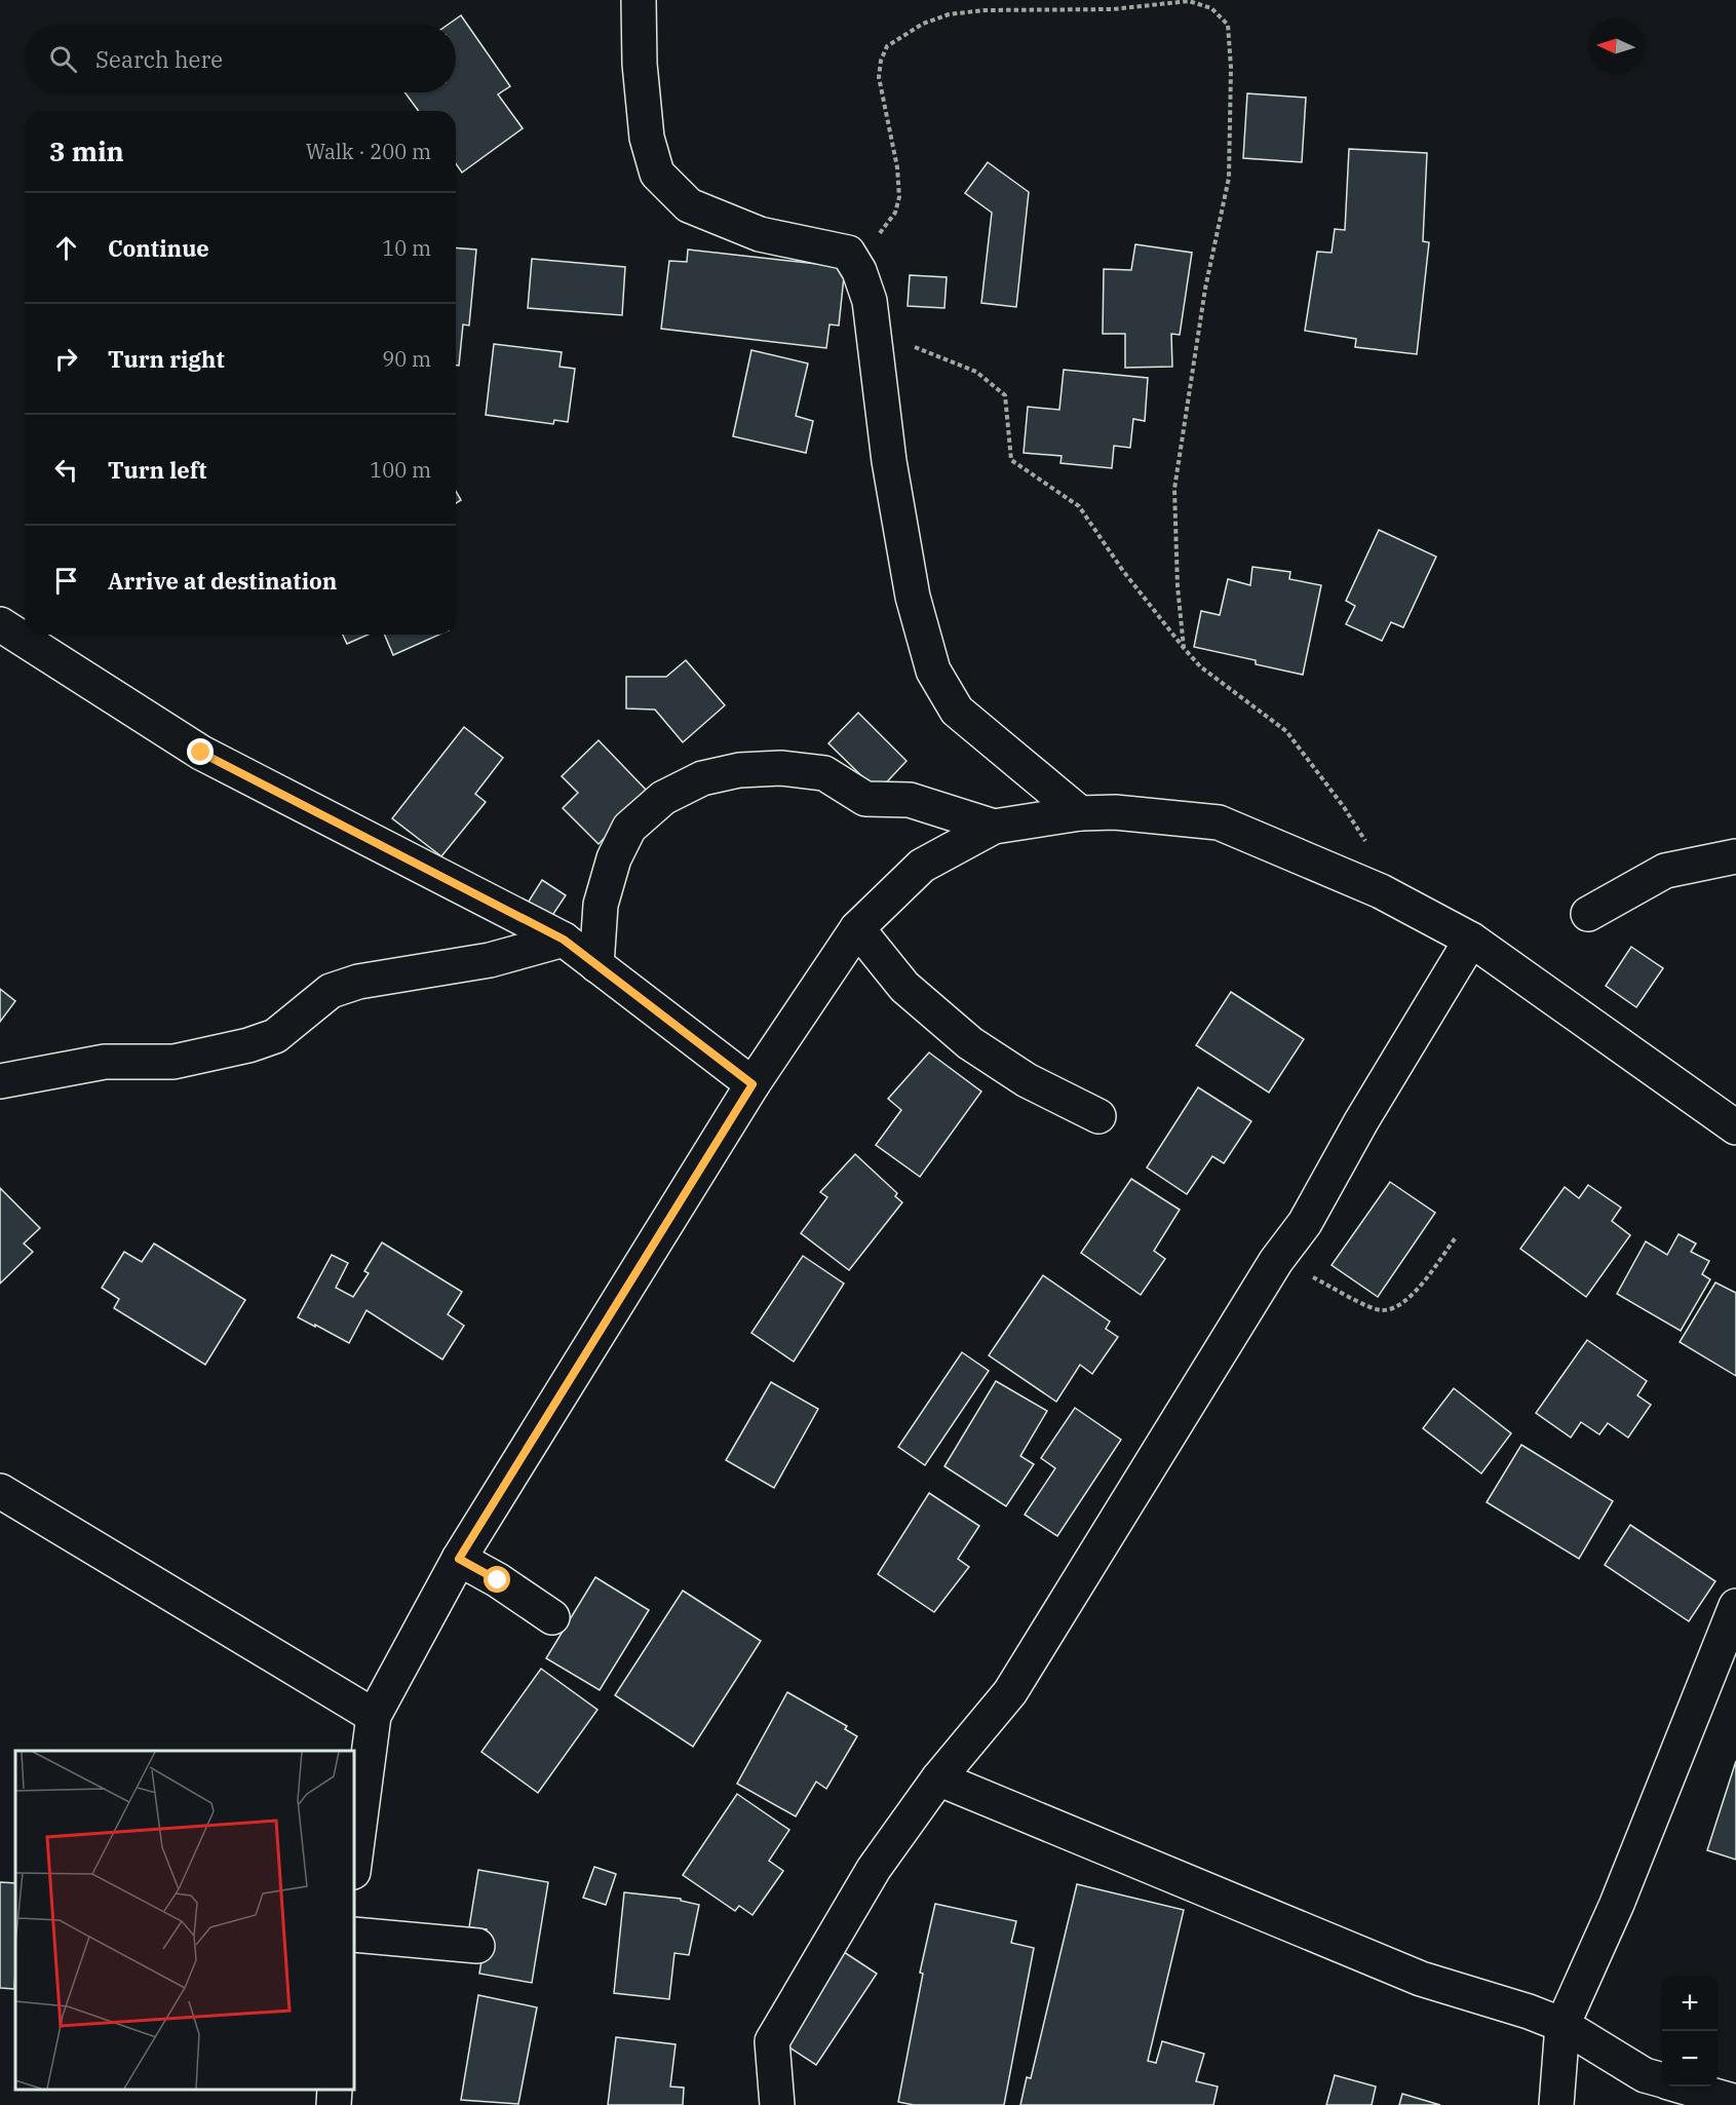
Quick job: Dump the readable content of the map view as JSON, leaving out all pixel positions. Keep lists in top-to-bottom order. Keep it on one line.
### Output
{"north":"left","page":{"search":"Search here","heading":["3 min","Walk · 200 m"],"list":[["Continue","10 m"],["Turn right","90 m"],["Turn left","100 m"],"Arrive at destination"],"map_buttons":["+","−"]}}
